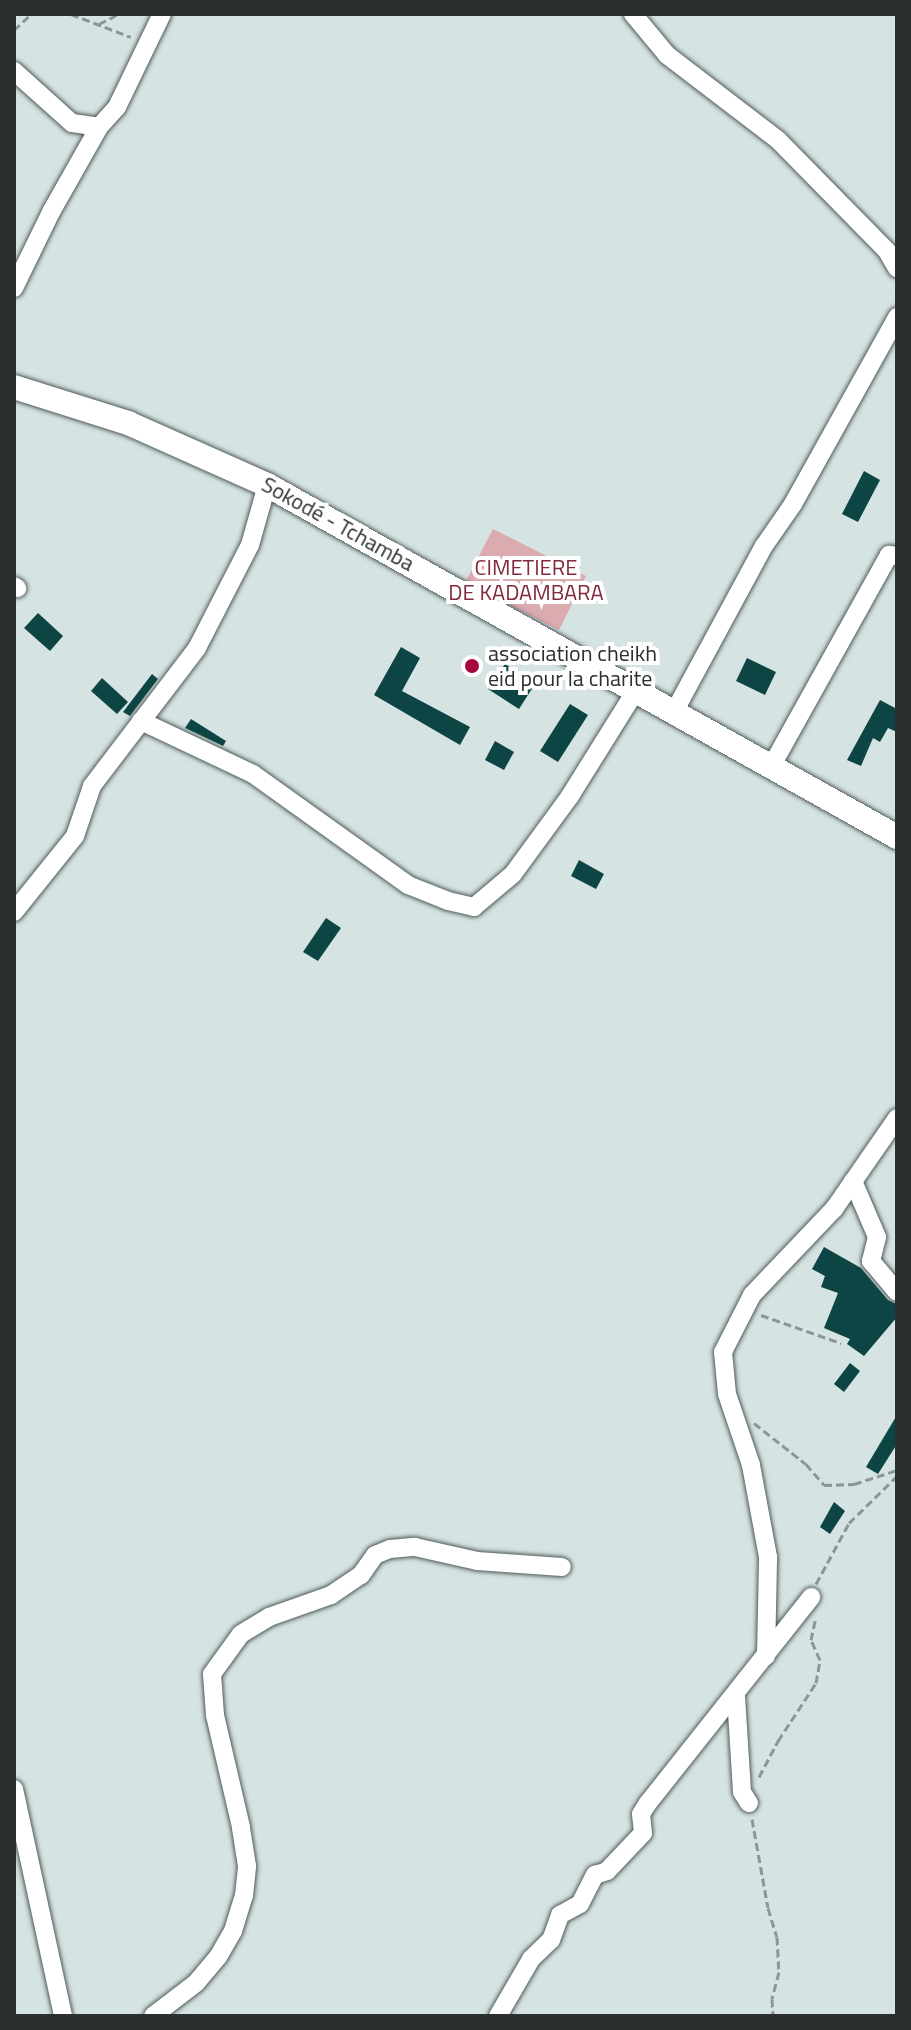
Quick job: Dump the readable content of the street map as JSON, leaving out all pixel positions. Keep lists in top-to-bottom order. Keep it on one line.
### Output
{"streets":{"main road":["Sokodé - Tchamba"]},"parks":["CIMETIERE DE KADAMBARA"],"places":["association cheikh eid pour la charite"]}
